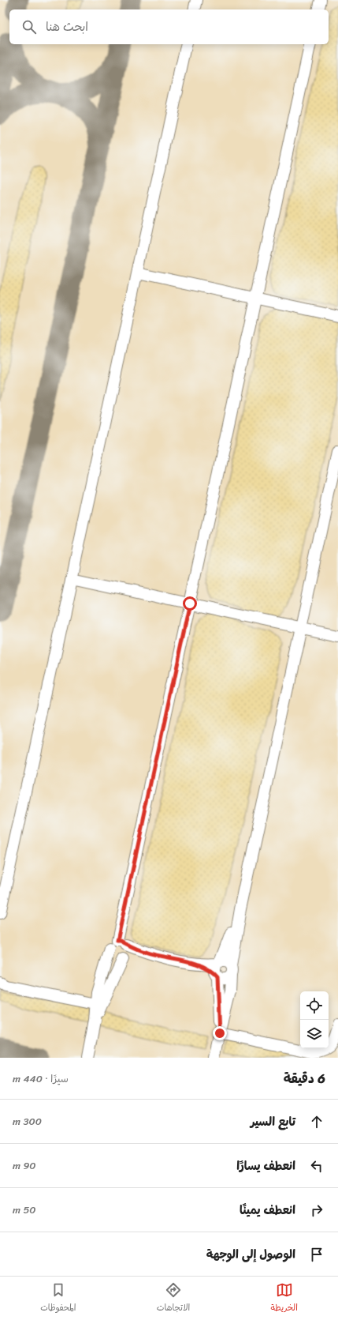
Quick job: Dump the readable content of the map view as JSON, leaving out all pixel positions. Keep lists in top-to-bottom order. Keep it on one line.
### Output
{"page":{"search":"ابحث هنا","heading":["6 دقيقة","سيرًا · 440 m"],"list":[["تابع السير","300 m"],["انعطف يسارًا","90 m"],["انعطف يمينًا","50 m"],"الوصول إلى الوجهة"],"nav":["الخريطة","الاتجاهات","المحفوظات"]}}
